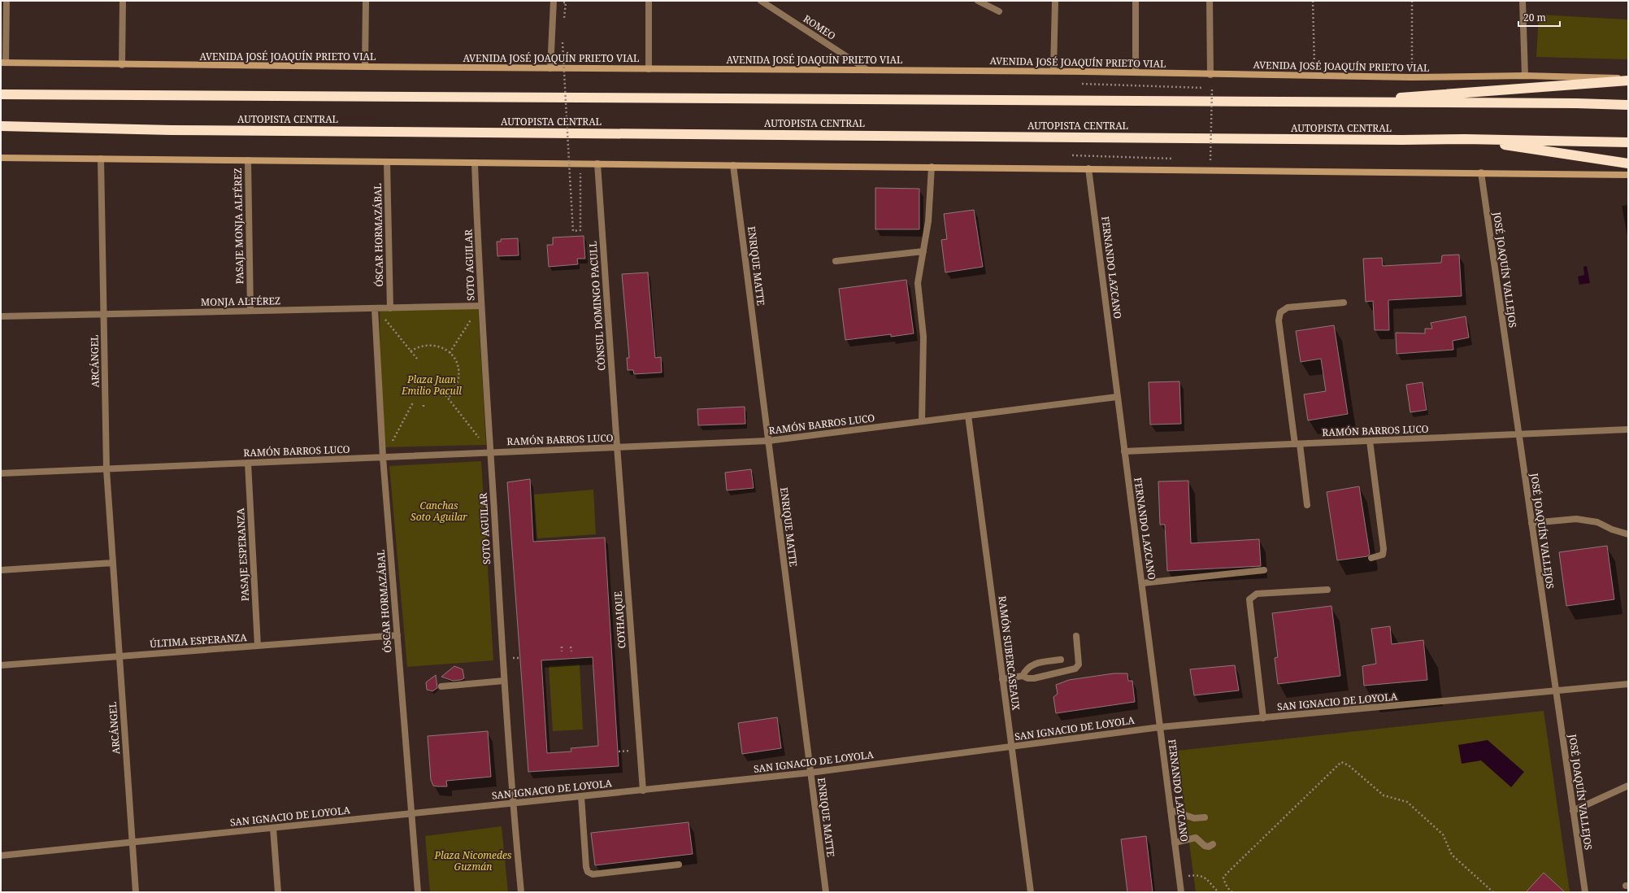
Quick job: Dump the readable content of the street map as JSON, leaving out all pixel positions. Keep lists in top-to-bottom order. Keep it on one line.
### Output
{"streets":{"highway":["AUTOPISTA CENTRAL"],"main road":["AVENIDA JOSÉ JOAQUÍN PRIETO VIAL"],"street":["ROMEO","PASAJE MONJA ALFÉREZ","ÓSCAR HORMAZÁBAL","SOTO AGUILAR","ENRIQUE MATTE","FERNANDO LAZCANO","JOSÉ JOAQUÍN VALLEJOS","MONJA ALFÉREZ","CÓNSUL DOMINGO PACULL","ARCÁNGEL","RAMÓN BARROS LUCO","PASAJE ESPERANZA","COYHAIQUE","ÚLTIMA ESPERANZA","RAMÓN SUBERCASEAUX","SAN IGNACIO DE LOYOLA"]},"crossings":[["ROMEO","AVENIDA JOSÉ JOAQUÍN PRIETO VIAL"],["PASAJE MONJA ALFÉREZ","MONJA ALFÉREZ"],["ÓSCAR HORMAZÁBAL","MONJA ALFÉREZ"],["ÓSCAR HORMAZÁBAL","RAMÓN BARROS LUCO"],["ÓSCAR HORMAZÁBAL","ÚLTIMA ESPERANZA"],["ÓSCAR HORMAZÁBAL","SAN IGNACIO DE LOYOLA"],["SOTO AGUILAR","MONJA ALFÉREZ"],["SOTO AGUILAR","RAMÓN BARROS LUCO"],["SOTO AGUILAR","SAN IGNACIO DE LOYOLA"],["ENRIQUE MATTE","RAMÓN BARROS LUCO"],["ENRIQUE MATTE","SAN IGNACIO DE LOYOLA"],["FERNANDO LAZCANO","RAMÓN BARROS LUCO"],["FERNANDO LAZCANO","SAN IGNACIO DE LOYOLA"],["JOSÉ JOAQUÍN VALLEJOS","RAMÓN BARROS LUCO"],["JOSÉ JOAQUÍN VALLEJOS","SAN IGNACIO DE LOYOLA"],["MONJA ALFÉREZ","ARCÁNGEL"],["CÓNSUL DOMINGO PACULL","RAMÓN BARROS LUCO"],["CÓNSUL DOMINGO PACULL","COYHAIQUE"],["ARCÁNGEL","RAMÓN BARROS LUCO"],["ARCÁNGEL","ÚLTIMA ESPERANZA"],["ARCÁNGEL","SAN IGNACIO DE LOYOLA"],["RAMÓN BARROS LUCO","PASAJE ESPERANZA"],["RAMÓN BARROS LUCO","COYHAIQUE"],["RAMÓN BARROS LUCO","RAMÓN SUBERCASEAUX"],["PASAJE ESPERANZA","ÚLTIMA ESPERANZA"],["COYHAIQUE","SAN IGNACIO DE LOYOLA"],["RAMÓN SUBERCASEAUX","SAN IGNACIO DE LOYOLA"]],"parks":["Plaza Juan Emilio Pacull","Canchas Soto Aguilar","Plaza Nicomedes Guzmán"],"scale_bar":"20 m"}
